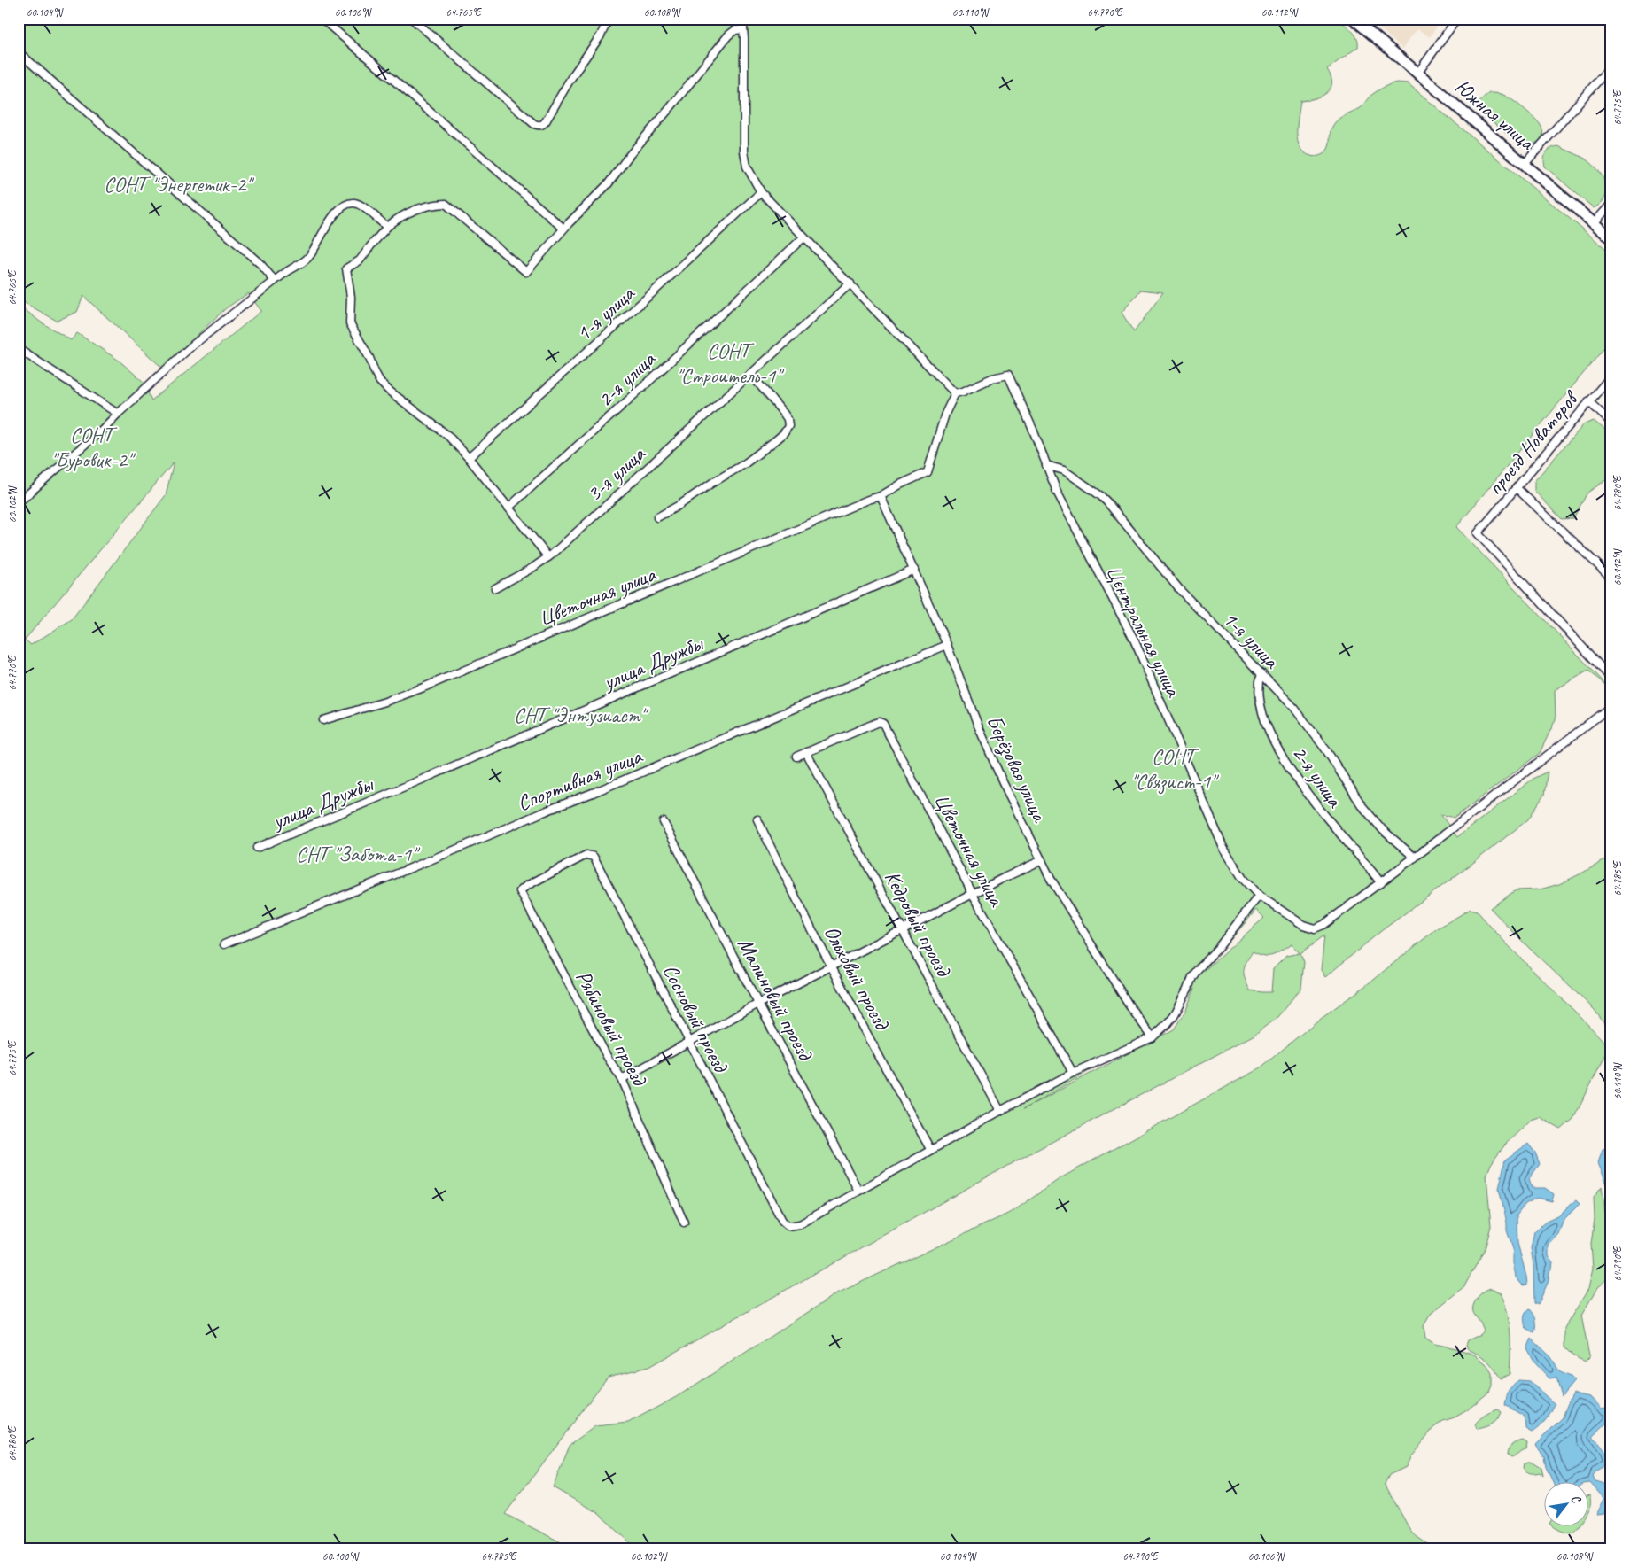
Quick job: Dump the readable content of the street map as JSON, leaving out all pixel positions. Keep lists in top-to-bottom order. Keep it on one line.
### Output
{"streets":{"main road":["Южная улица"],"street":["1-я улица","2-я улица","проезд Новаторов","3-я улица","Цветочная улица","Центральная улица","улица Дружбы","Берёзовая улица","Спортивная улица","Кедровый проезд","Ольховый проезд","Малиновый проезд","Сосновый проезд","Рябиновый проезд"]},"crossings":[["1-я улица","2-я улица"],["1-я улица","Центральная улица"],["2-я улица","Центральная улица"],["Цветочная улица","Центральная улица"],["Цветочная улица","Берёзовая улица"],["Цветочная улица","Кедровый проезд"],["улица Дружбы","Берёзовая улица"],["Берёзовая улица","Спортивная улица"],["Малиновый проезд","Сосновый проезд"],["Сосновый проезд","Рябиновый проезд"]],"parks":["СОНТ \"Энергетик-2\"","СОНТ \"Строитель-1\"","СОНТ \"Буровик-2\"","СНТ \"Энтузиаст\"","СОНТ \"Связист-1\"","СНТ \"Забота-1\""],"north":"top right","coordinates":["60.104°N","60.106°N","64.765°E","60.108°N","60.110°N","64.770°E","60.112°N","64.775°E","64.780°E","60.102°N","64.785°E","64.790°E","60.100°N"]}
